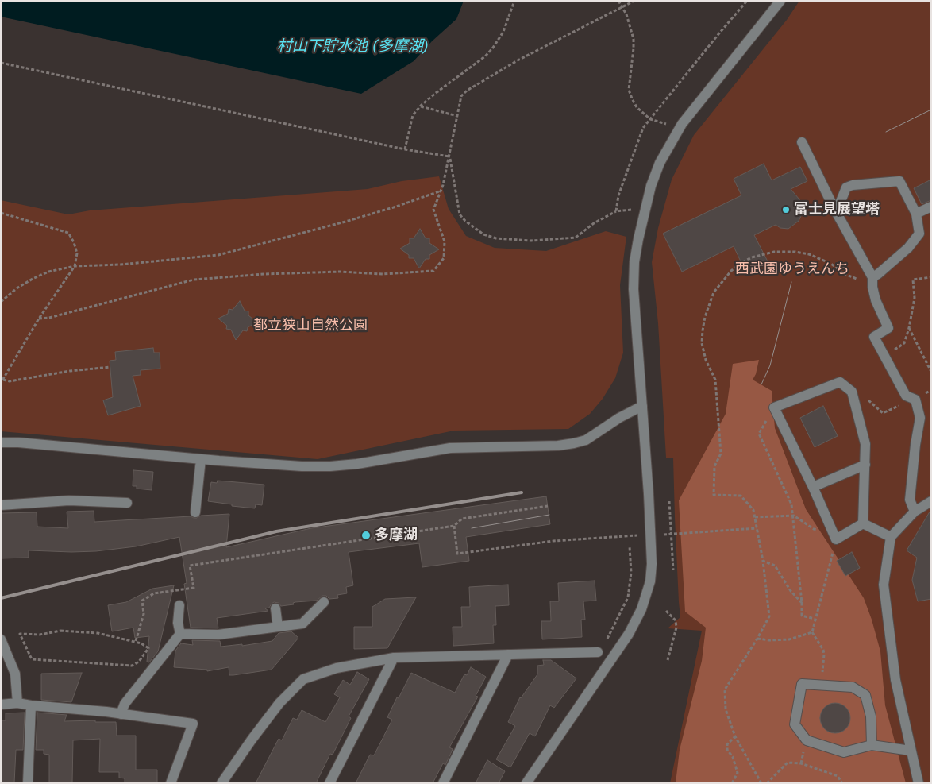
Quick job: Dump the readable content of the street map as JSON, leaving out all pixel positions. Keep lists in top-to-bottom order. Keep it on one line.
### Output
{"water":["村山下貯水池 (多摩湖)"],"parks":["西武園ゆうえんち","都立狭山自然公園"],"places":["富士見展望塔","多摩湖"]}
